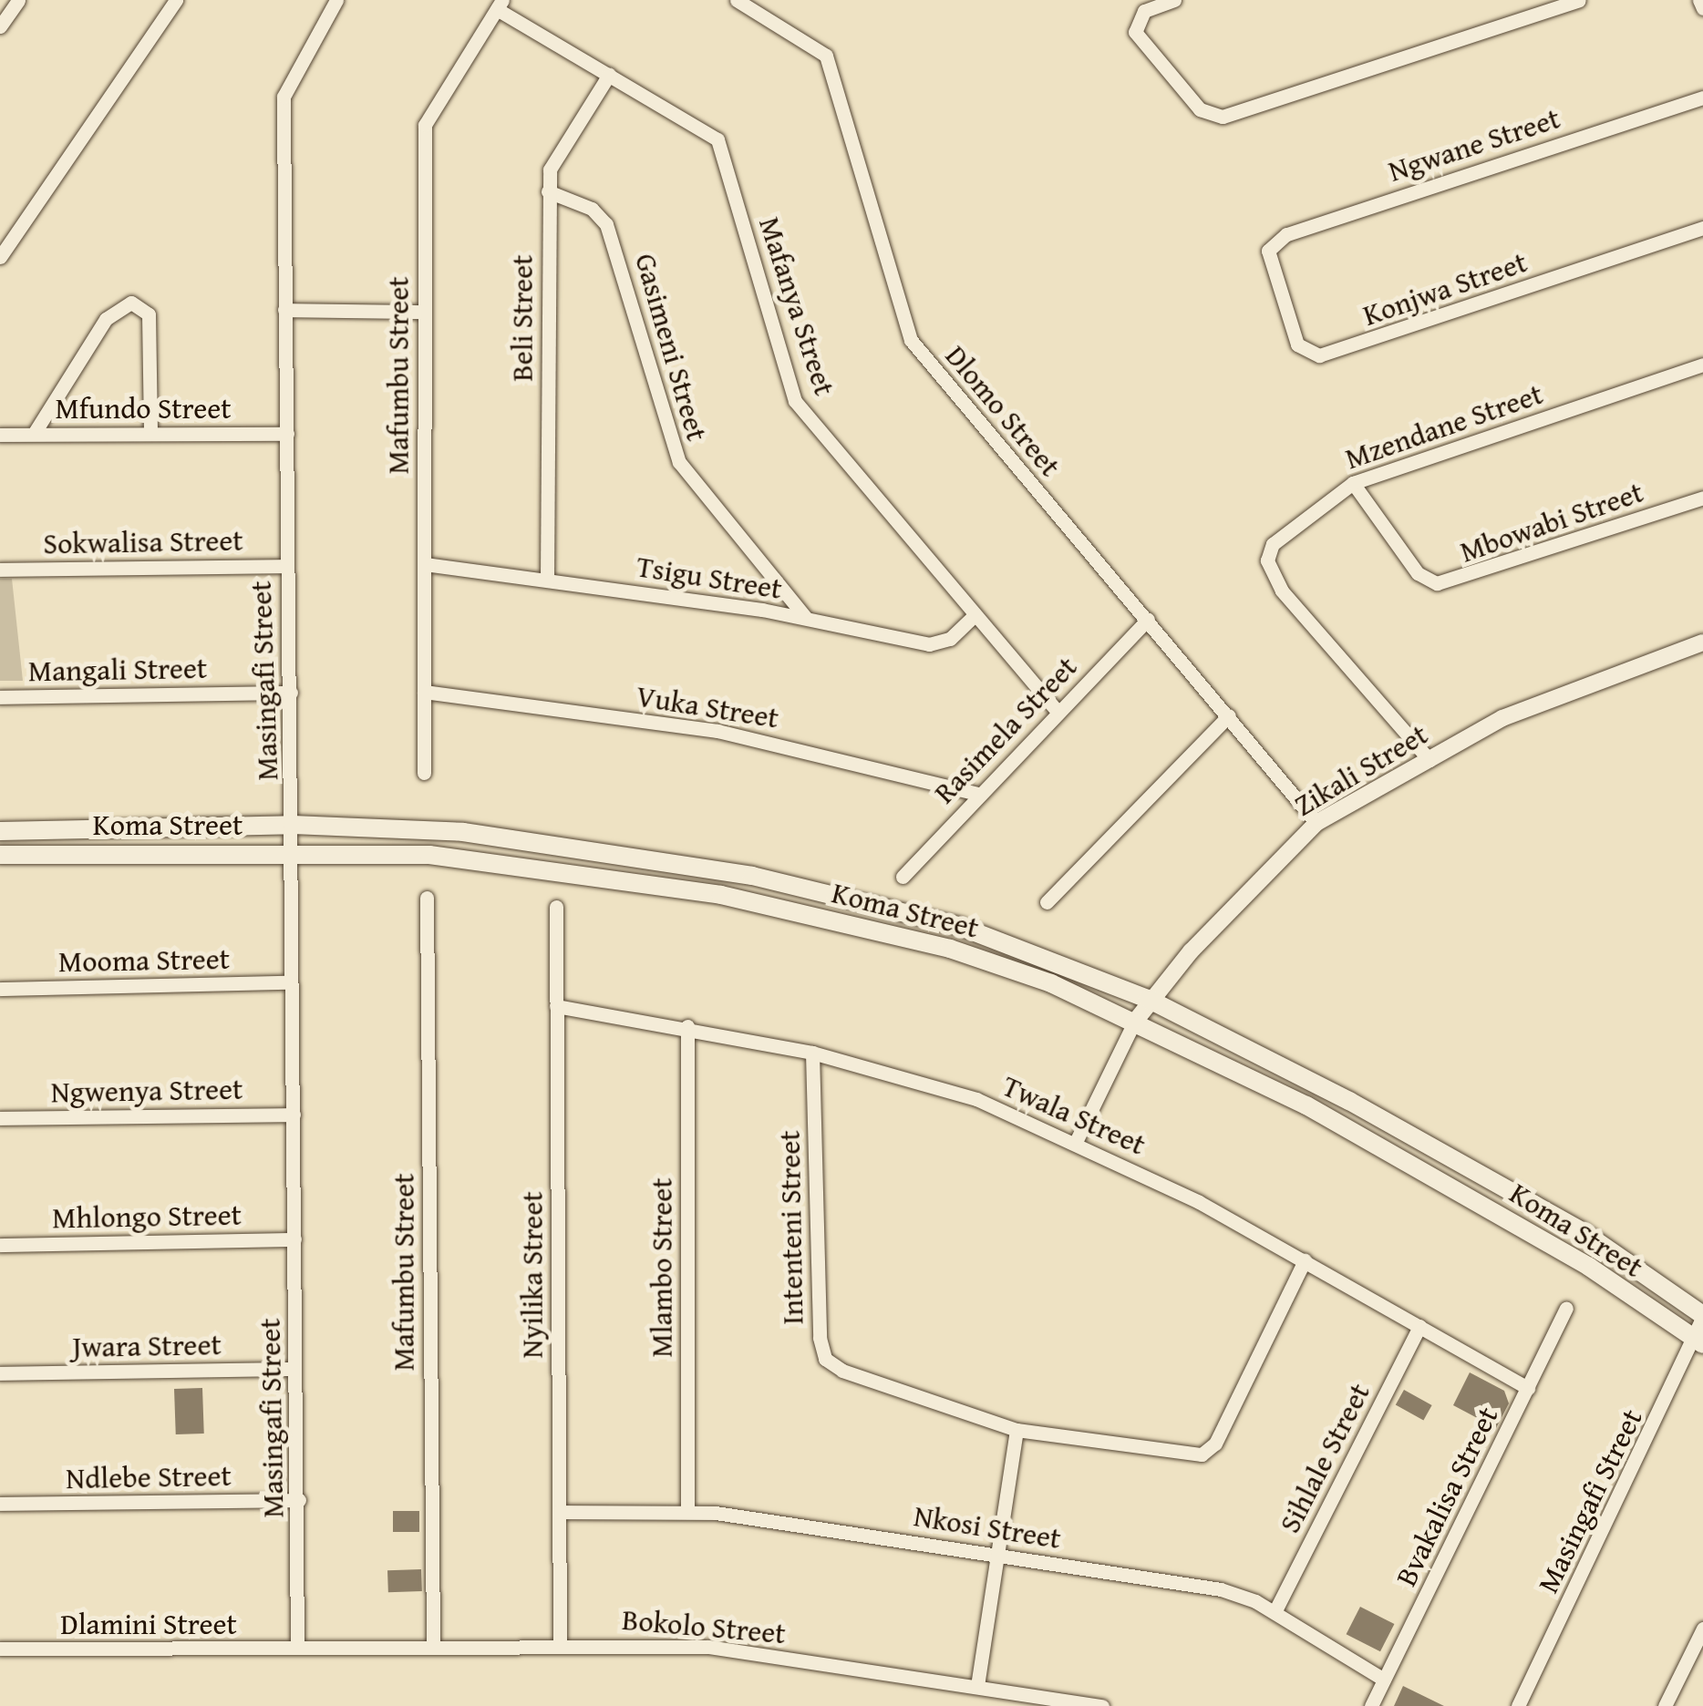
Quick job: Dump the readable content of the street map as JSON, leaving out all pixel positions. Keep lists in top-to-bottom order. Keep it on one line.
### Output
{"streets":{"main road":["Koma Street"],"street":["Ngwane Street","Konjwa Street","Mafanya Street","Beli Street","Gasimeni Street","Mafumbu Street","Mfundo Street","Dlomo Street","Mzendane Street","Mbowabi Street","Sokwalisa Street","Tsigu Street","Mangali Street","Masingafi Street","Vuka Street","Rasimela Street","Zikali Street","Mooma Street","Ngwenya Street","Twala Street","Mhlongo Street","Intenteni Street","Mlambo Street","Nyilika Street","Jwara Street","Sihlale Street","Ndlebe Street","Bvakalisa Street","Nkosi Street","Dlamini Street","Bokolo Street"]},"crossings":[["Ngwane Street","Konjwa Street"],["Mafanya Street","Beli Street"],["Mafanya Street","Mafumbu Street"],["Mafanya Street","Tsigu Street"],["Mafanya Street","Rasimela Street"],["Beli Street","Gasimeni Street"],["Beli Street","Tsigu Street"],["Gasimeni Street","Tsigu Street"],["Mafumbu Street","Tsigu Street"],["Mafumbu Street","Vuka Street"],["Mafumbu Street","Bokolo Street"],["Mfundo Street","Masingafi Street"],["Dlomo Street","Rasimela Street"],["Dlomo Street","Zikali Street"],["Mzendane Street","Mbowabi Street"],["Mzendane Street","Zikali Street"],["Sokwalisa Street","Masingafi Street"],["Mangali Street","Masingafi Street"],["Masingafi Street","Koma Street"],["Masingafi Street","Mooma Street"],["Masingafi Street","Ngwenya Street"],["Masingafi Street","Mhlongo Street"],["Masingafi Street","Jwara Street"],["Masingafi Street","Ndlebe Street"],["Masingafi Street","Dlamini Street"],["Masingafi Street","Bokolo Street"],["Vuka Street","Rasimela Street"],["Zikali Street","Koma Street"],["Zikali Street","Twala Street"],["Twala Street","Intenteni Street"],["Twala Street","Mlambo Street"],["Twala Street","Nyilika Street"],["Twala Street","Sihlale Street"],["Twala Street","Bvakalisa Street"],["Mlambo Street","Nkosi Street"],["Nyilika Street","Nkosi Street"],["Nyilika Street","Bokolo Street"],["Sihlale Street","Nkosi Street"],["Bvakalisa Street","Nkosi Street"],["Dlamini Street","Bokolo Street"]]}
